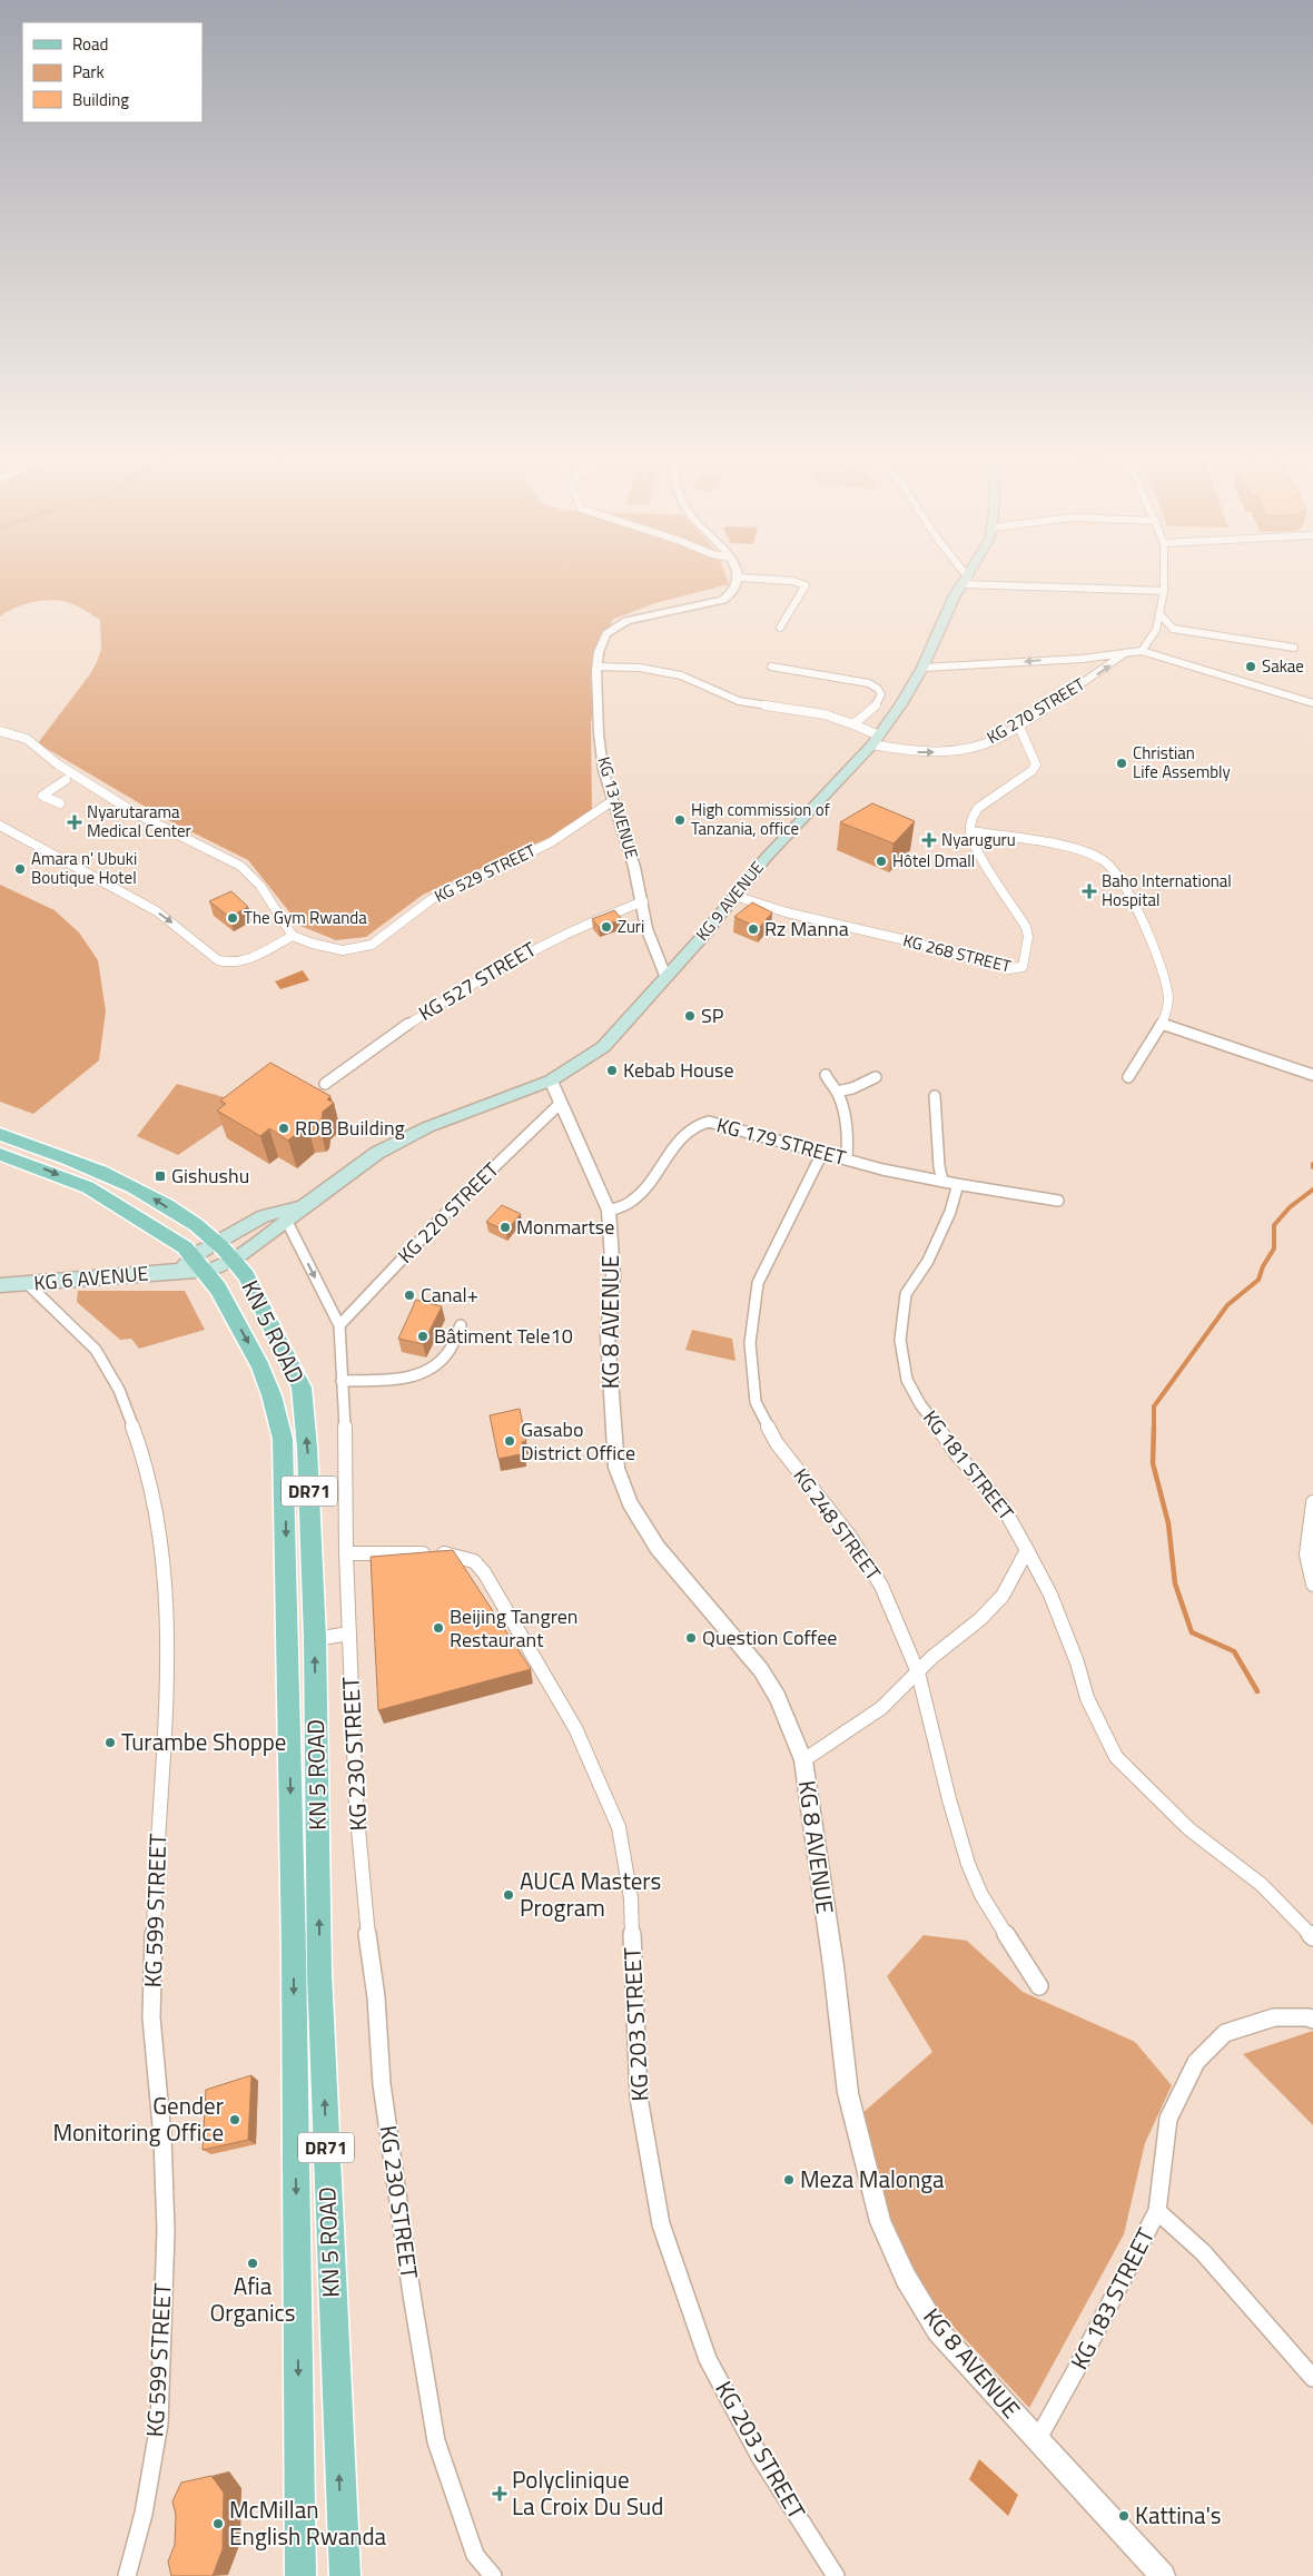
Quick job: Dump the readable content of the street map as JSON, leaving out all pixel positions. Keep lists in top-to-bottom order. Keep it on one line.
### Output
{"streets":{"main road":["KG 9 AVENUE","KG 6 AVENUE","KN 5 ROAD","DR71"],"street":["KG 270 STREET","KG 13 AVENUE","KG 529 STREET","KG 268 STREET","KG 527 STREET","KG 179 STREET","KG 220 STREET","KG 8 AVENUE","KG 181 STREET","KG 248 STREET","KG 230 STREET","KG 599 STREET","KG 203 STREET","KG 183 STREET"]},"crossings":[["KG 270 STREET","KG 13 AVENUE"],["KG 270 STREET","KG 9 AVENUE"],["KG 13 AVENUE","KG 529 STREET"],["KG 13 AVENUE","KG 9 AVENUE"],["KG 13 AVENUE","KG 527 STREET"],["KG 9 AVENUE","KG 268 STREET"],["KG 9 AVENUE","KG 6 AVENUE"],["KG 9 AVENUE","KG 8 AVENUE"],["KG 9 AVENUE","KN 5 ROAD"],["KG 9 AVENUE","KG 230 STREET"],["KG 179 STREET","KG 8 AVENUE"],["KG 179 STREET","KG 181 STREET"],["KG 179 STREET","KG 248 STREET"],["KG 220 STREET","KG 8 AVENUE"],["KG 220 STREET","KG 230 STREET"],["KG 6 AVENUE","KN 5 ROAD"],["KG 6 AVENUE","KG 599 STREET"],["KG 8 AVENUE","KG 183 STREET"],["KG 230 STREET","KG 203 STREET"]],"places":{"other":["Sakae","Christian Life Assembly","High commission of Tanzania, office","Hôtel Dmall","Amara n' Ubuki Boutique Hotel","The Gym Rwanda","Zuri","Rz Manna","SP","Kebab House","RDB Building","Monmartse","Canal+","Bâtiment Tele10","Gasabo District Office","Beijing Tangren Restaurant","Question Coffee","Turambe Shoppe","AUCA Masters Program","Gender Monitoring Office","Meza Malonga","Afia Organics","Kattina's","McMillan English Rwanda"],"health":["Nyarutarama Medical Center","Nyaruguru","Baho International Hospital","Polyclinique La Croix Du Sud"],"transit":["Gishushu"]},"legend":["Road","Park","Building"]}
